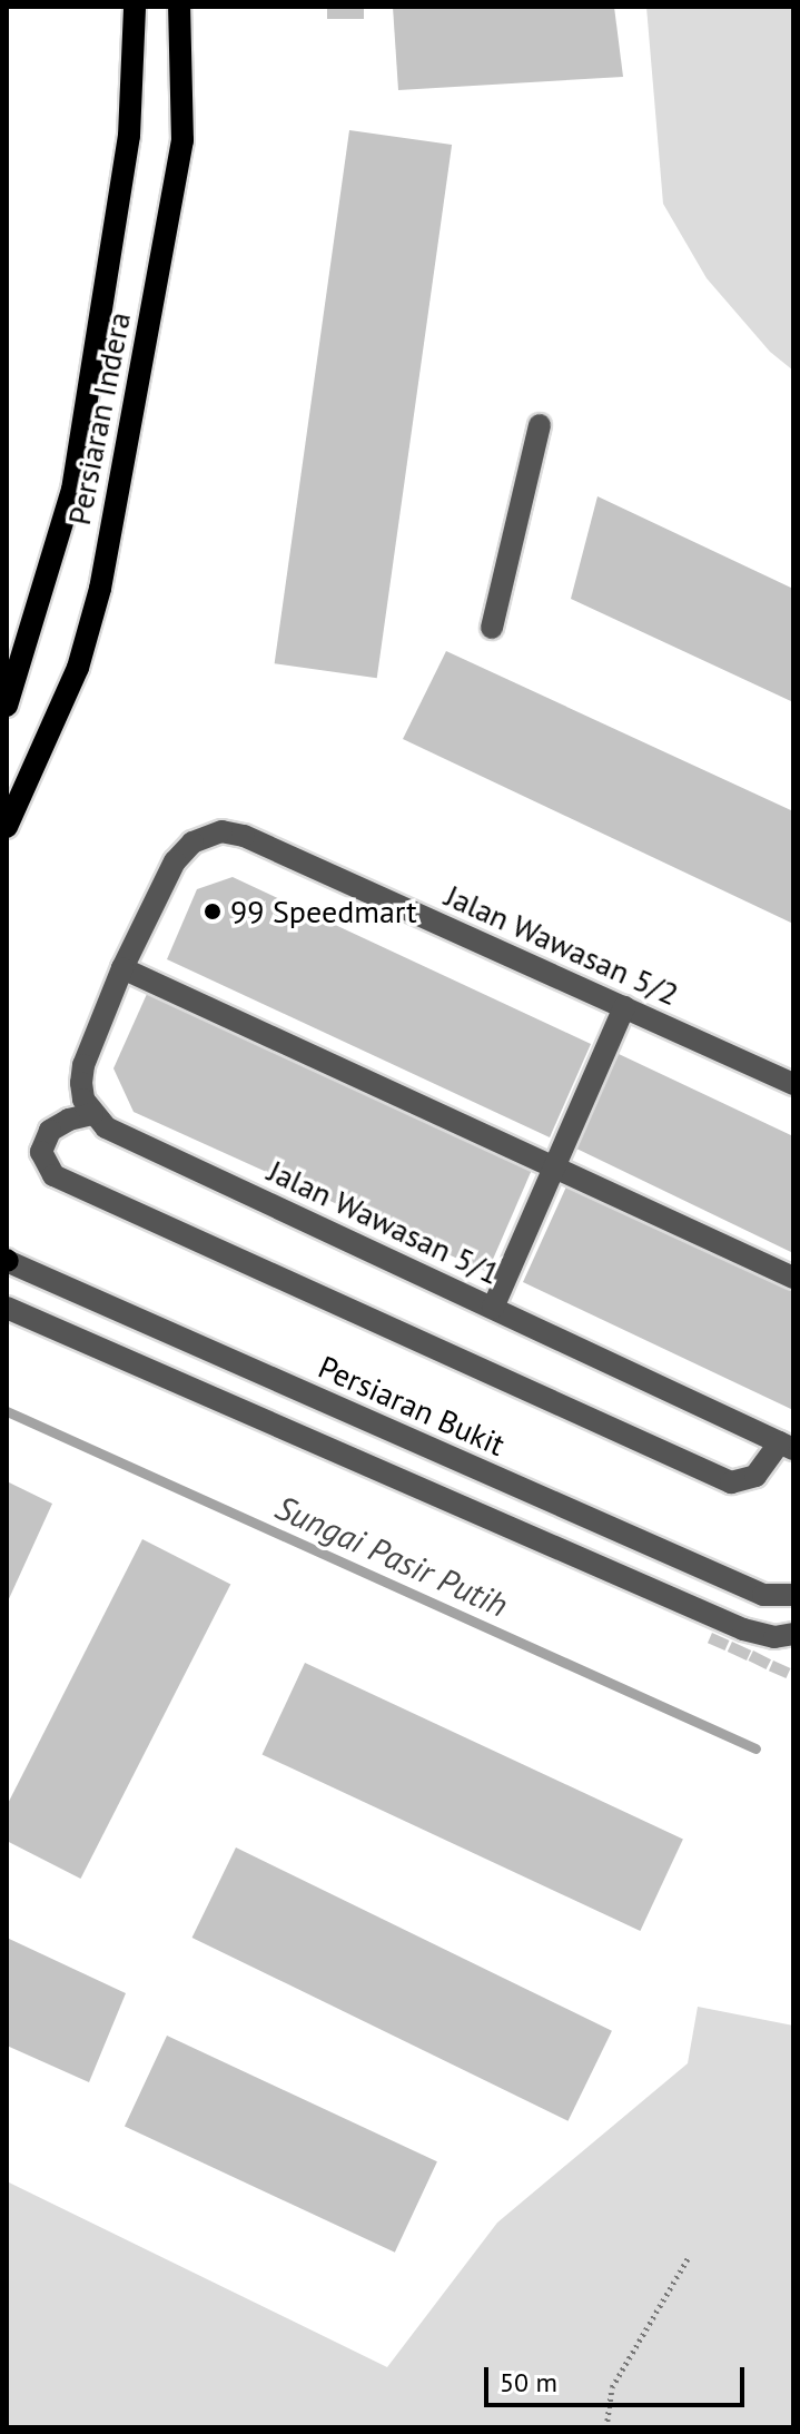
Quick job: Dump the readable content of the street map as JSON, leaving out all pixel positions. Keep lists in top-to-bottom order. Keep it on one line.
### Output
{"streets":{"main road":["Persiaran Indera"],"street":["Jalan Wawasan 5/2","Jalan Wawasan 5/1","Persiaran Bukit"]},"water":["Sungai Pasir Putih"],"places":["99 Speedmart"],"scale_bar":"50 m"}
